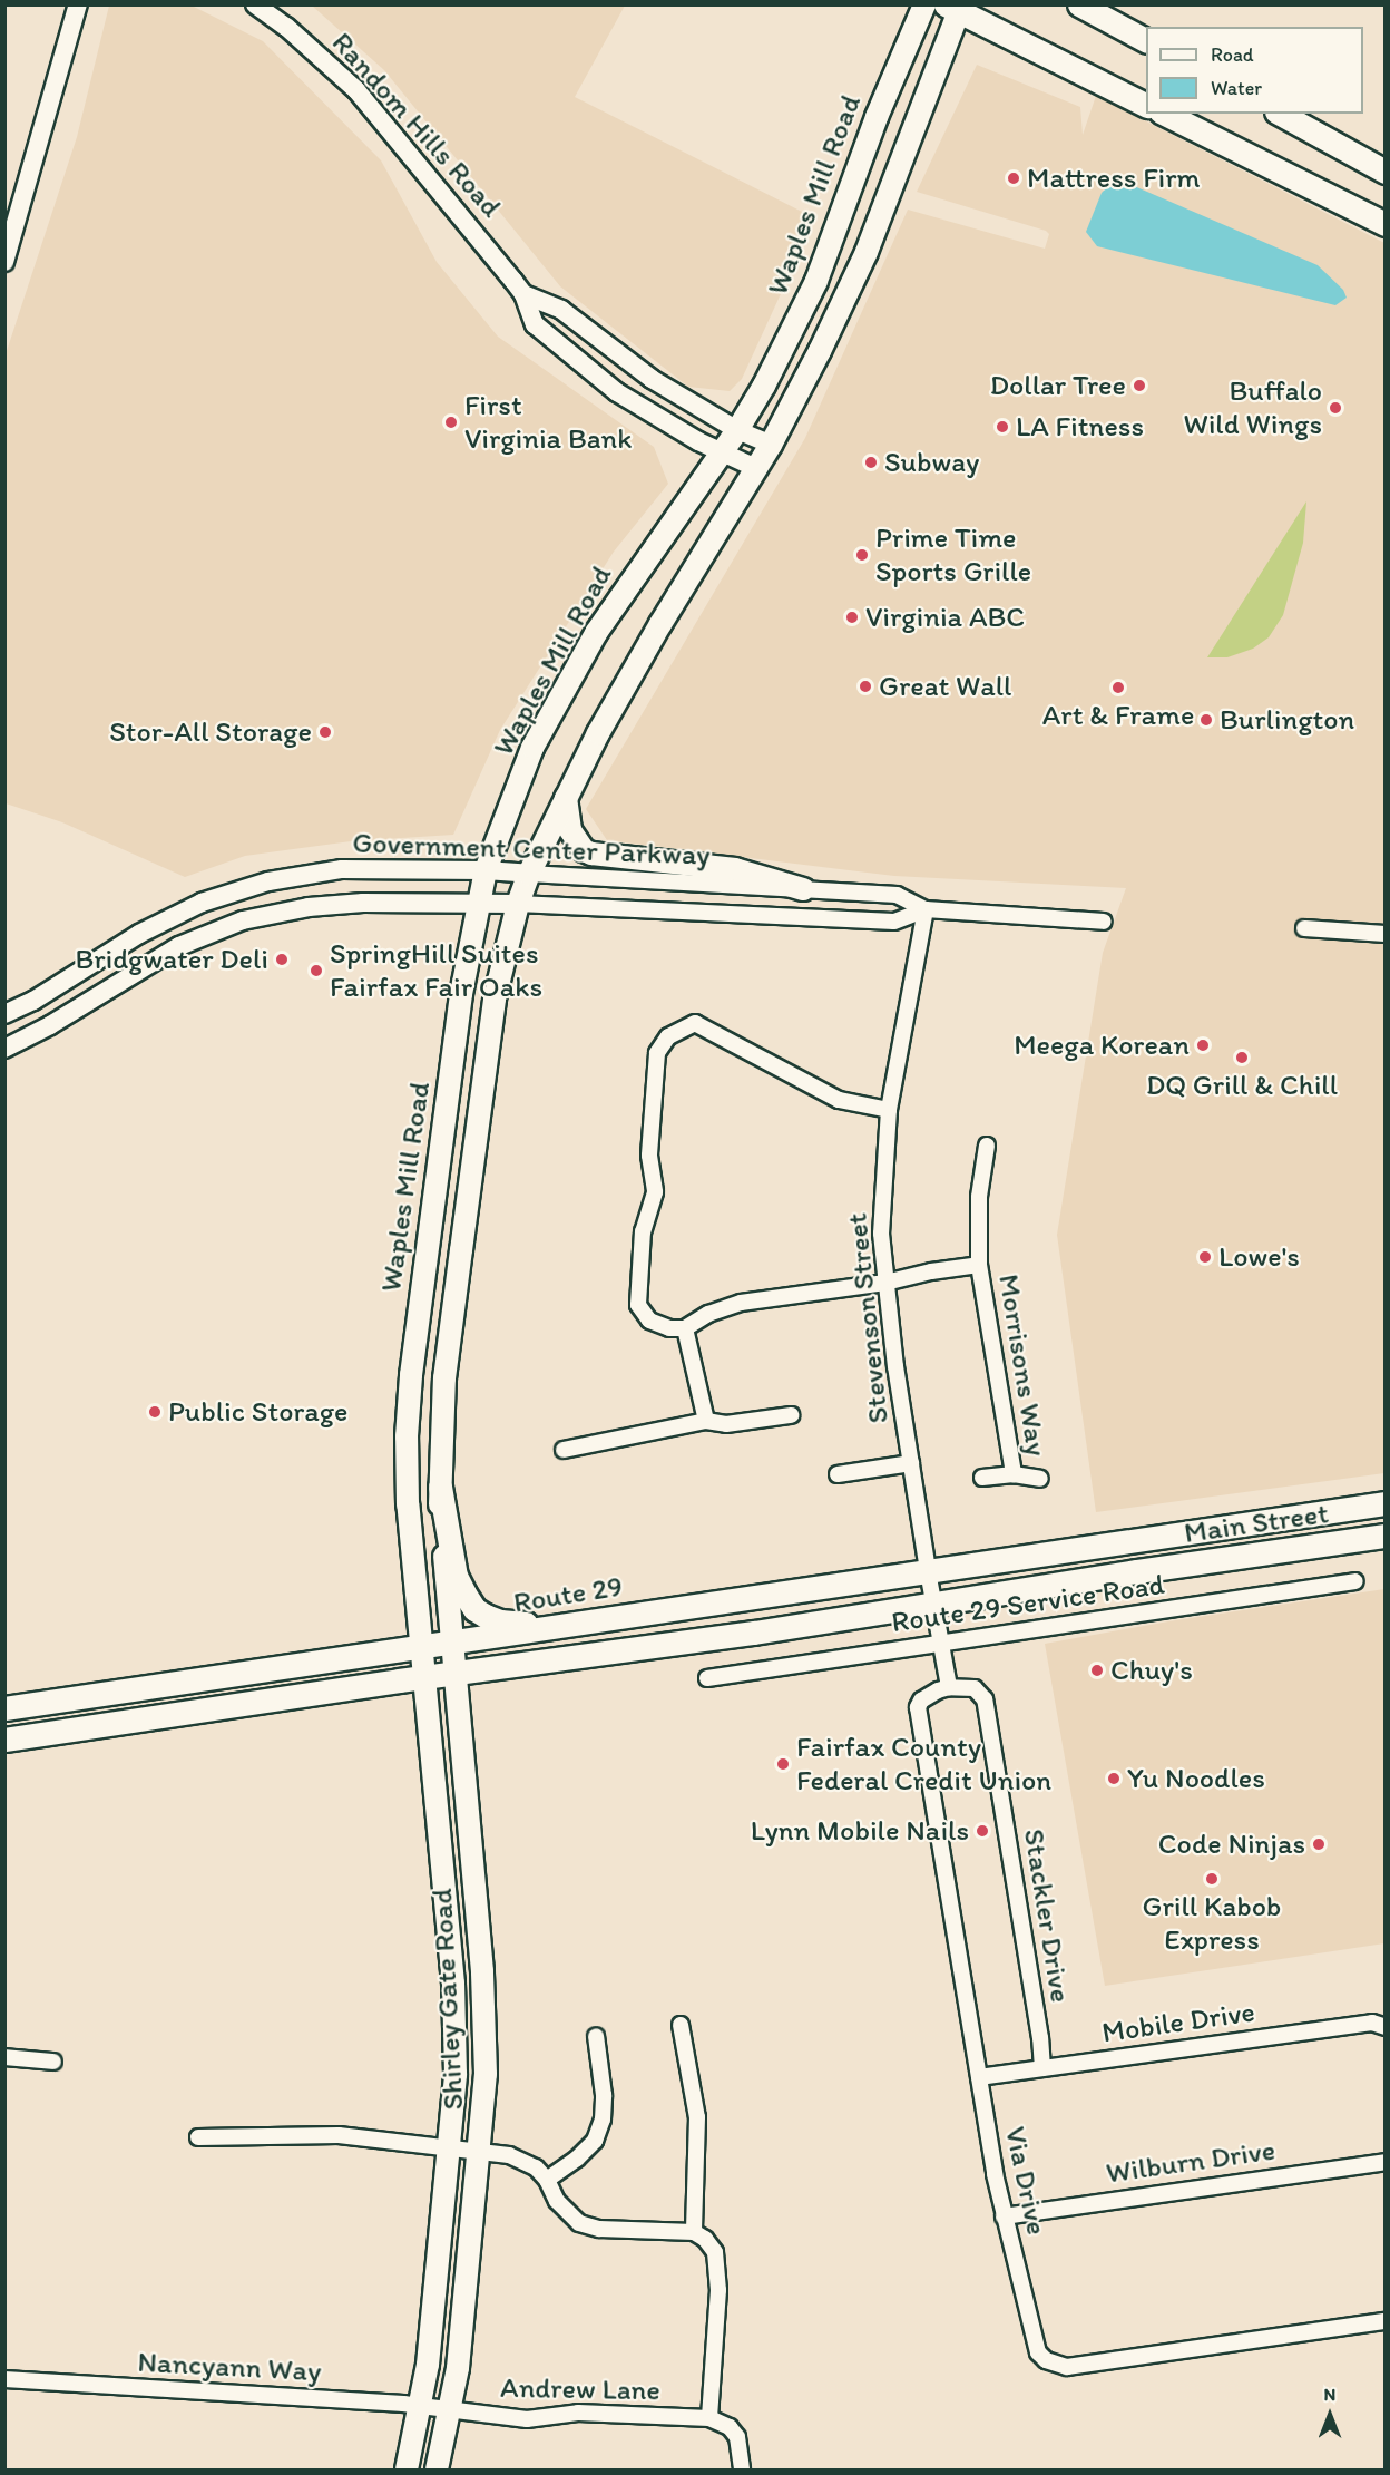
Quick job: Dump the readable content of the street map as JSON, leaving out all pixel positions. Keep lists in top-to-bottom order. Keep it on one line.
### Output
{"streets":{"main road":["Waples Mill Road","Main Street","Route 29","Shirley Gate Road"],"street":["Random Hills Road","Government Center Parkway","Stevenson Street","Morrisons Way","Route 29 Service Road","Stackler Drive","Mobile Drive","Wilburn Drive","Via Drive","Nancyann Way","Andrew Lane"]},"crossings":[["Random Hills Road","Waples Mill Road"],["Waples Mill Road","Government Center Parkway"],["Waples Mill Road","Route 29"],["Waples Mill Road","Shirley Gate Road"],["Government Center Parkway","Stevenson Street"],["Stevenson Street","Morrisons Way"],["Stevenson Street","Main Street"],["Stevenson Street","Route 29"],["Main Street","Route 29"],["Route 29","Shirley Gate Road"],["Stackler Drive","Mobile Drive"],["Stackler Drive","Via Drive"],["Shirley Gate Road","Nancyann Way"],["Shirley Gate Road","Andrew Lane"],["Mobile Drive","Via Drive"],["Wilburn Drive","Via Drive"],["Nancyann Way","Andrew Lane"]],"places":["Mattress Firm","Dollar Tree","Buffalo Wild Wings","First Virginia Bank","LA Fitness","Subway","Prime Time Sports Grille","Virginia ABC","Great Wall","Art & Frame","Burlington","Stor-All Storage","Bridgwater Deli","SpringHill Suites Fairfax Fair Oaks","Meega Korean","DQ Grill & Chill","Lowe's","Public Storage","Chuy's","Fairfax County Federal Credit Union","Yu Noodles","Lynn Mobile Nails","Code Ninjas","Grill Kabob Express"],"legend":["Road","Water"],"north":"top"}
